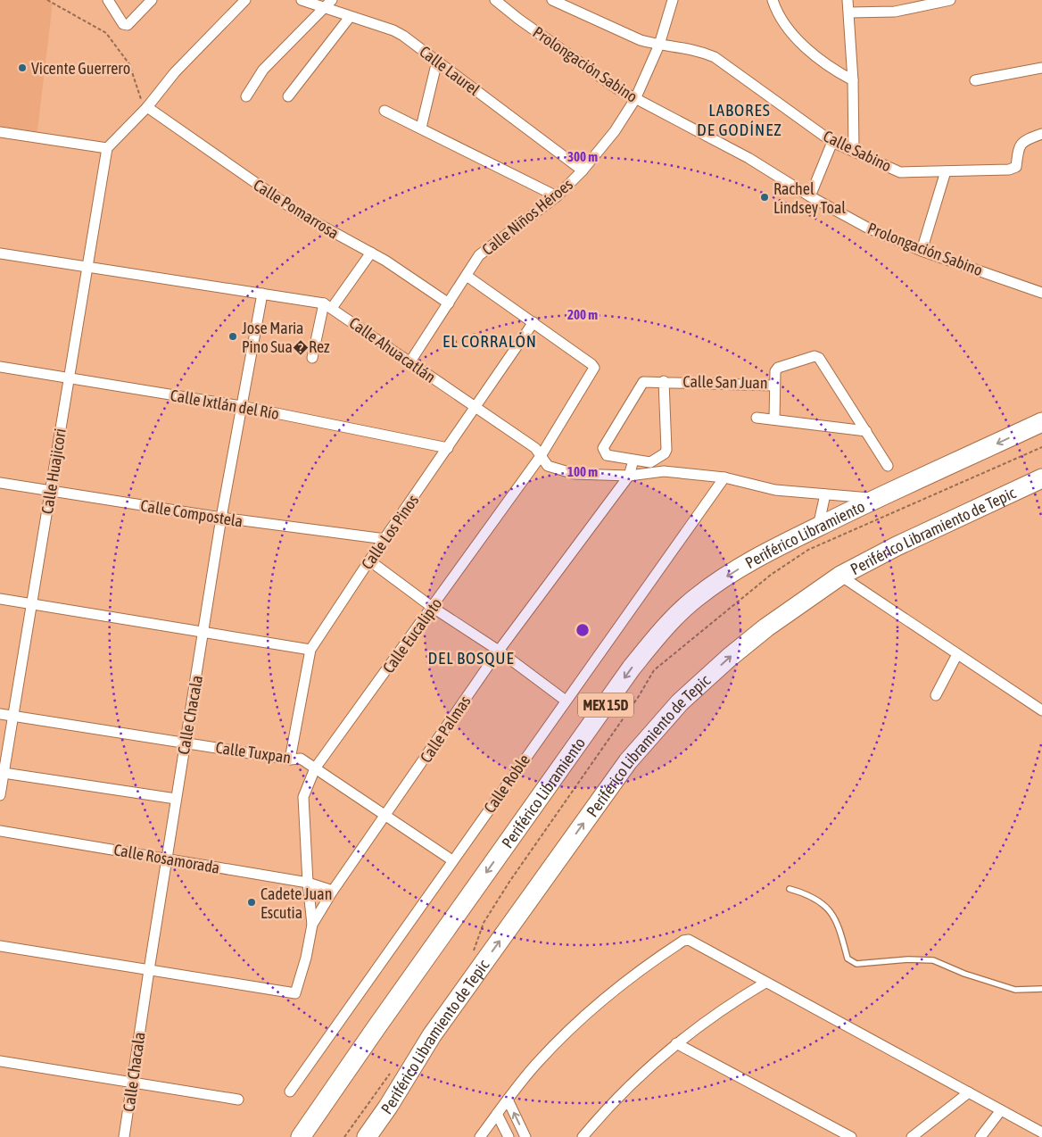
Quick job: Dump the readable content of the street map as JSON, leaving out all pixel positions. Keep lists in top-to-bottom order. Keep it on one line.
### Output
{"streets":{"highway":["Periférico Libramiento de Tepic","Periférico Libramiento","MEX 15D"],"street":["Prolongación Sabino","Calle Laurel","Calle Sabino","Calle Pomarrosa","Calle Niños Héroes","Calle Ahuacatlán","Calle San Juan","Calle Ixtlán del Río","Calle Huajicori","Calle Compostela","Calle Los Pinos","Calle Eucalipto","Calle Chacala","Calle Palmas","Calle Tuxpan","Calle Roble","Calle Rosamorada"]},"crossings":[["Prolongación Sabino","Calle Niños Héroes"],["Calle Laurel","Calle Niños Héroes"],["Calle Sabino","Calle Niños Héroes"],["Calle Pomarrosa","Calle Niños Héroes"],["Calle Niños Héroes","Calle Ahuacatlán"],["Calle Ahuacatlán","Calle Huajicori"],["Calle Ahuacatlán","Calle Los Pinos"],["Calle Ahuacatlán","Periférico Libramiento"],["Calle Ahuacatlán","Calle Eucalipto"],["Calle Ahuacatlán","Calle Chacala"],["Calle Ahuacatlán","Calle Palmas"],["Calle Ahuacatlán","Calle Roble"],["Calle Ixtlán del Río","Calle Huajicori"],["Calle Ixtlán del Río","Calle Los Pinos"],["Calle Ixtlán del Río","Calle Chacala"],["Calle Huajicori","Calle Compostela"],["Calle Huajicori","Calle Tuxpan"],["Calle Compostela","Calle Los Pinos"],["Calle Compostela","Calle Chacala"],["Calle Los Pinos","Calle Eucalipto"],["Calle Los Pinos","Calle Tuxpan"],["Calle Eucalipto","Calle Palmas"],["Calle Eucalipto","Calle Tuxpan"],["Calle Eucalipto","Calle Rosamorada"],["Calle Chacala","Calle Palmas"],["Calle Chacala","Calle Tuxpan"],["Calle Chacala","Calle Rosamorada"],["Calle Palmas","Calle Tuxpan"],["Calle Palmas","Calle Rosamorada"],["Calle Tuxpan","Calle Roble"]],"one_way":["Periférico Libramiento de Tepic","Periférico Libramiento"],"districts":["LABORES DE GODÍNEZ","EL CORRALÓN","DEL BOSQUE"],"places":["Vicente Guerrero","Rachel Lindsey Toal","Jose Maria Pino Sua�Rez","Cadete Juan Escutia"],"rings":["300 m","200 m","100 m"]}
